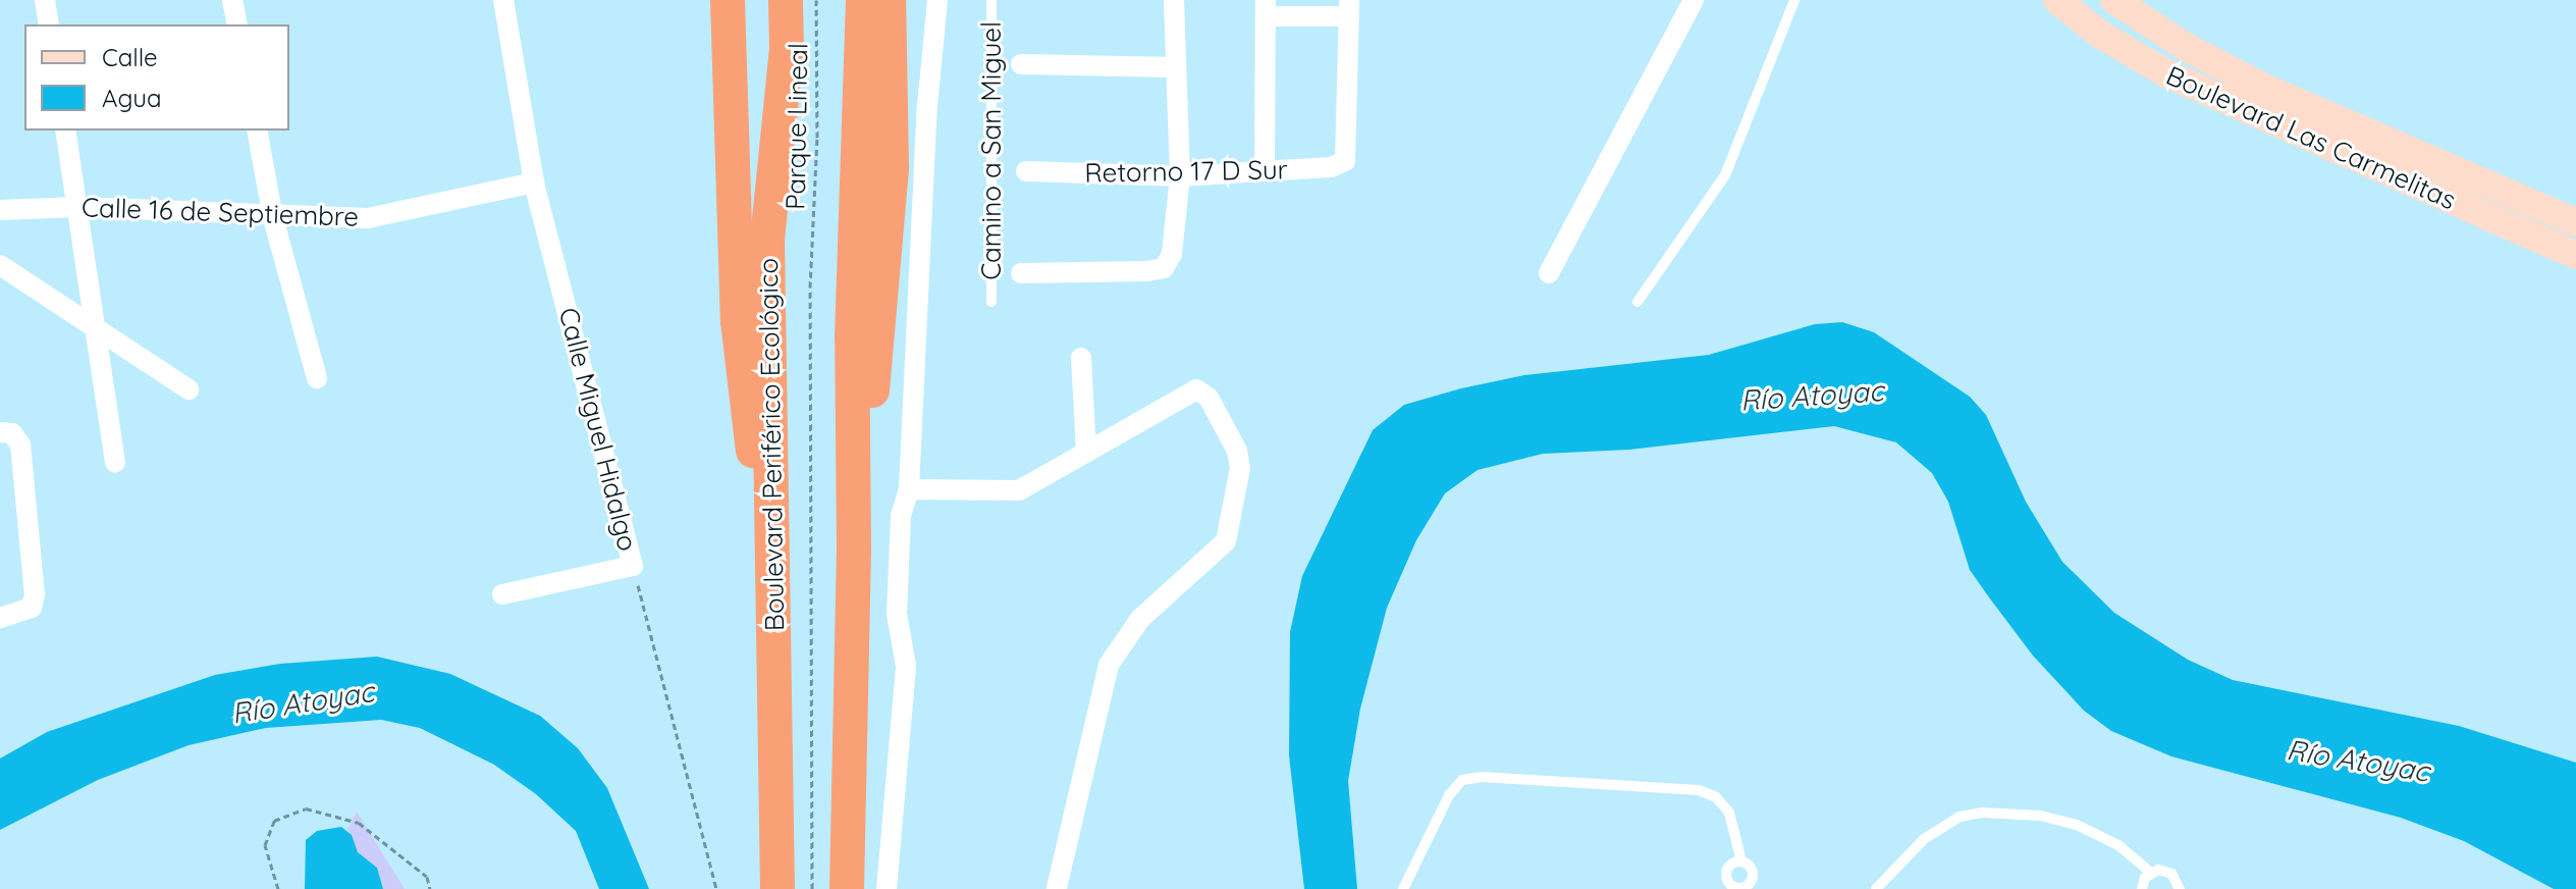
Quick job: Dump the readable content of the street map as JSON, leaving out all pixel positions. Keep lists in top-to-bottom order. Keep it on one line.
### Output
{"streets":{"highway":["Boulevard Periférico Ecológico"],"main road":["Boulevard Las Carmelitas"],"street":["Retorno 17 D Sur","Calle 16 de Septiembre","Calle Miguel Hidalgo"],"lane":["Camino a San Miguel"],"path":["Parque Lineal"]},"crossings":[["Calle 16 de Septiembre","Calle Miguel Hidalgo"]],"water":["Río Atoyac"],"legend":["Calle","Agua"]}
